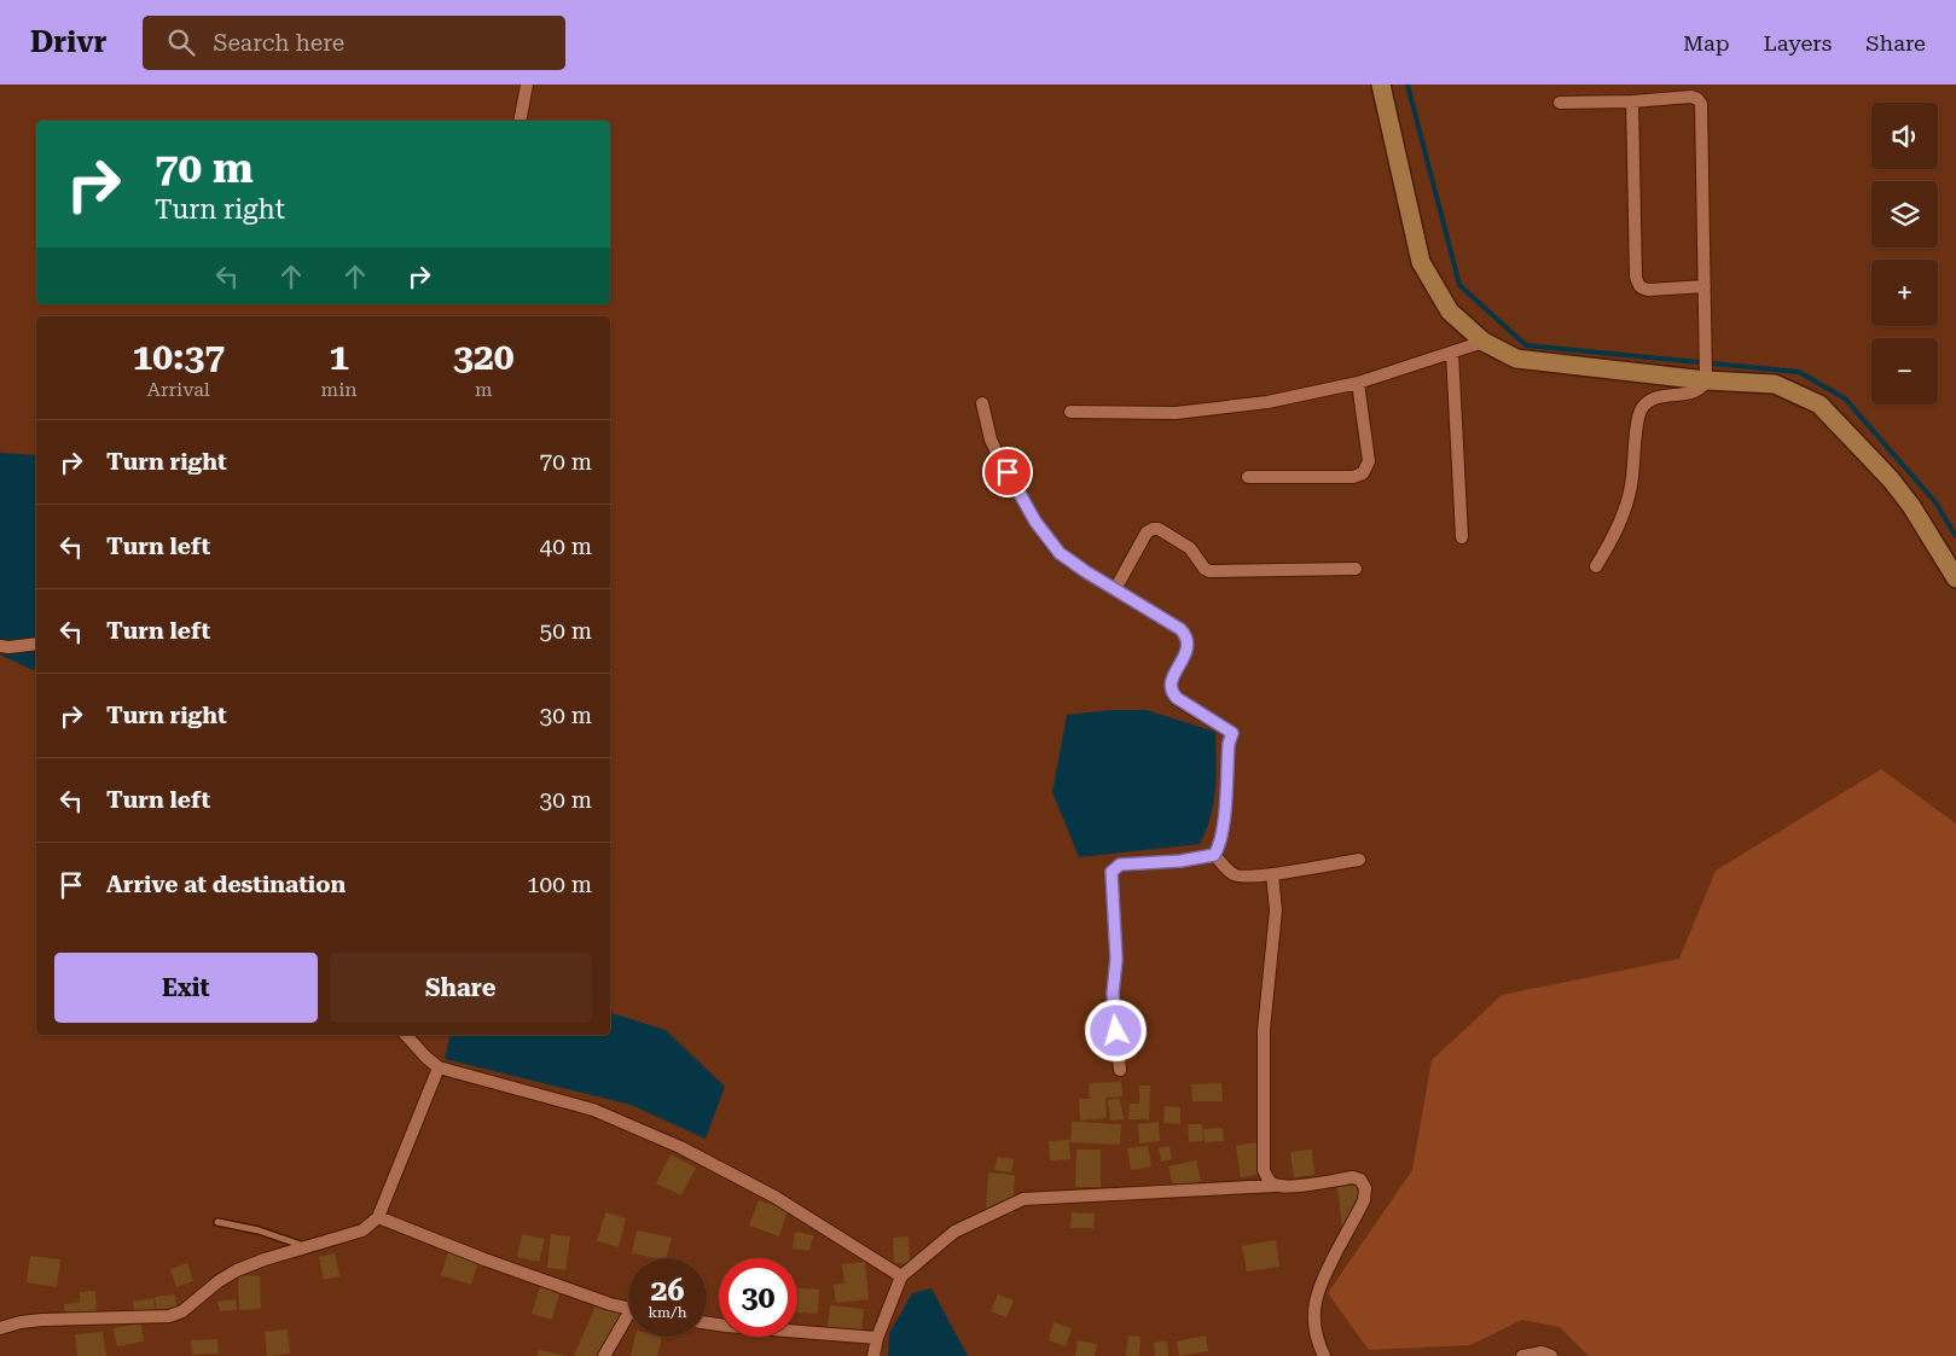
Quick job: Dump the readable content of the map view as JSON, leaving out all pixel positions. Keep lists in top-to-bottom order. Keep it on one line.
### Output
{"page":{"header":"Drivr","search":"Search here","nav":["Map","Layers","Share"],"map_buttons":["+","−"],"turn":["70 m","Turn right"],"eta":["10:37","Arrival","1","min","320","m"],"list":[{"name":"Turn right","value":"70 m"},{"name":"Turn left","value":"40 m"},{"name":"Turn left","value":"50 m"},{"name":"Turn right","value":"30 m"},{"name":"Turn left","value":"30 m"},{"name":"Arrive at destination","value":"100 m"}],"buttons":["Exit","Share"],"speed":"26 km/h","limit":"30"}}
